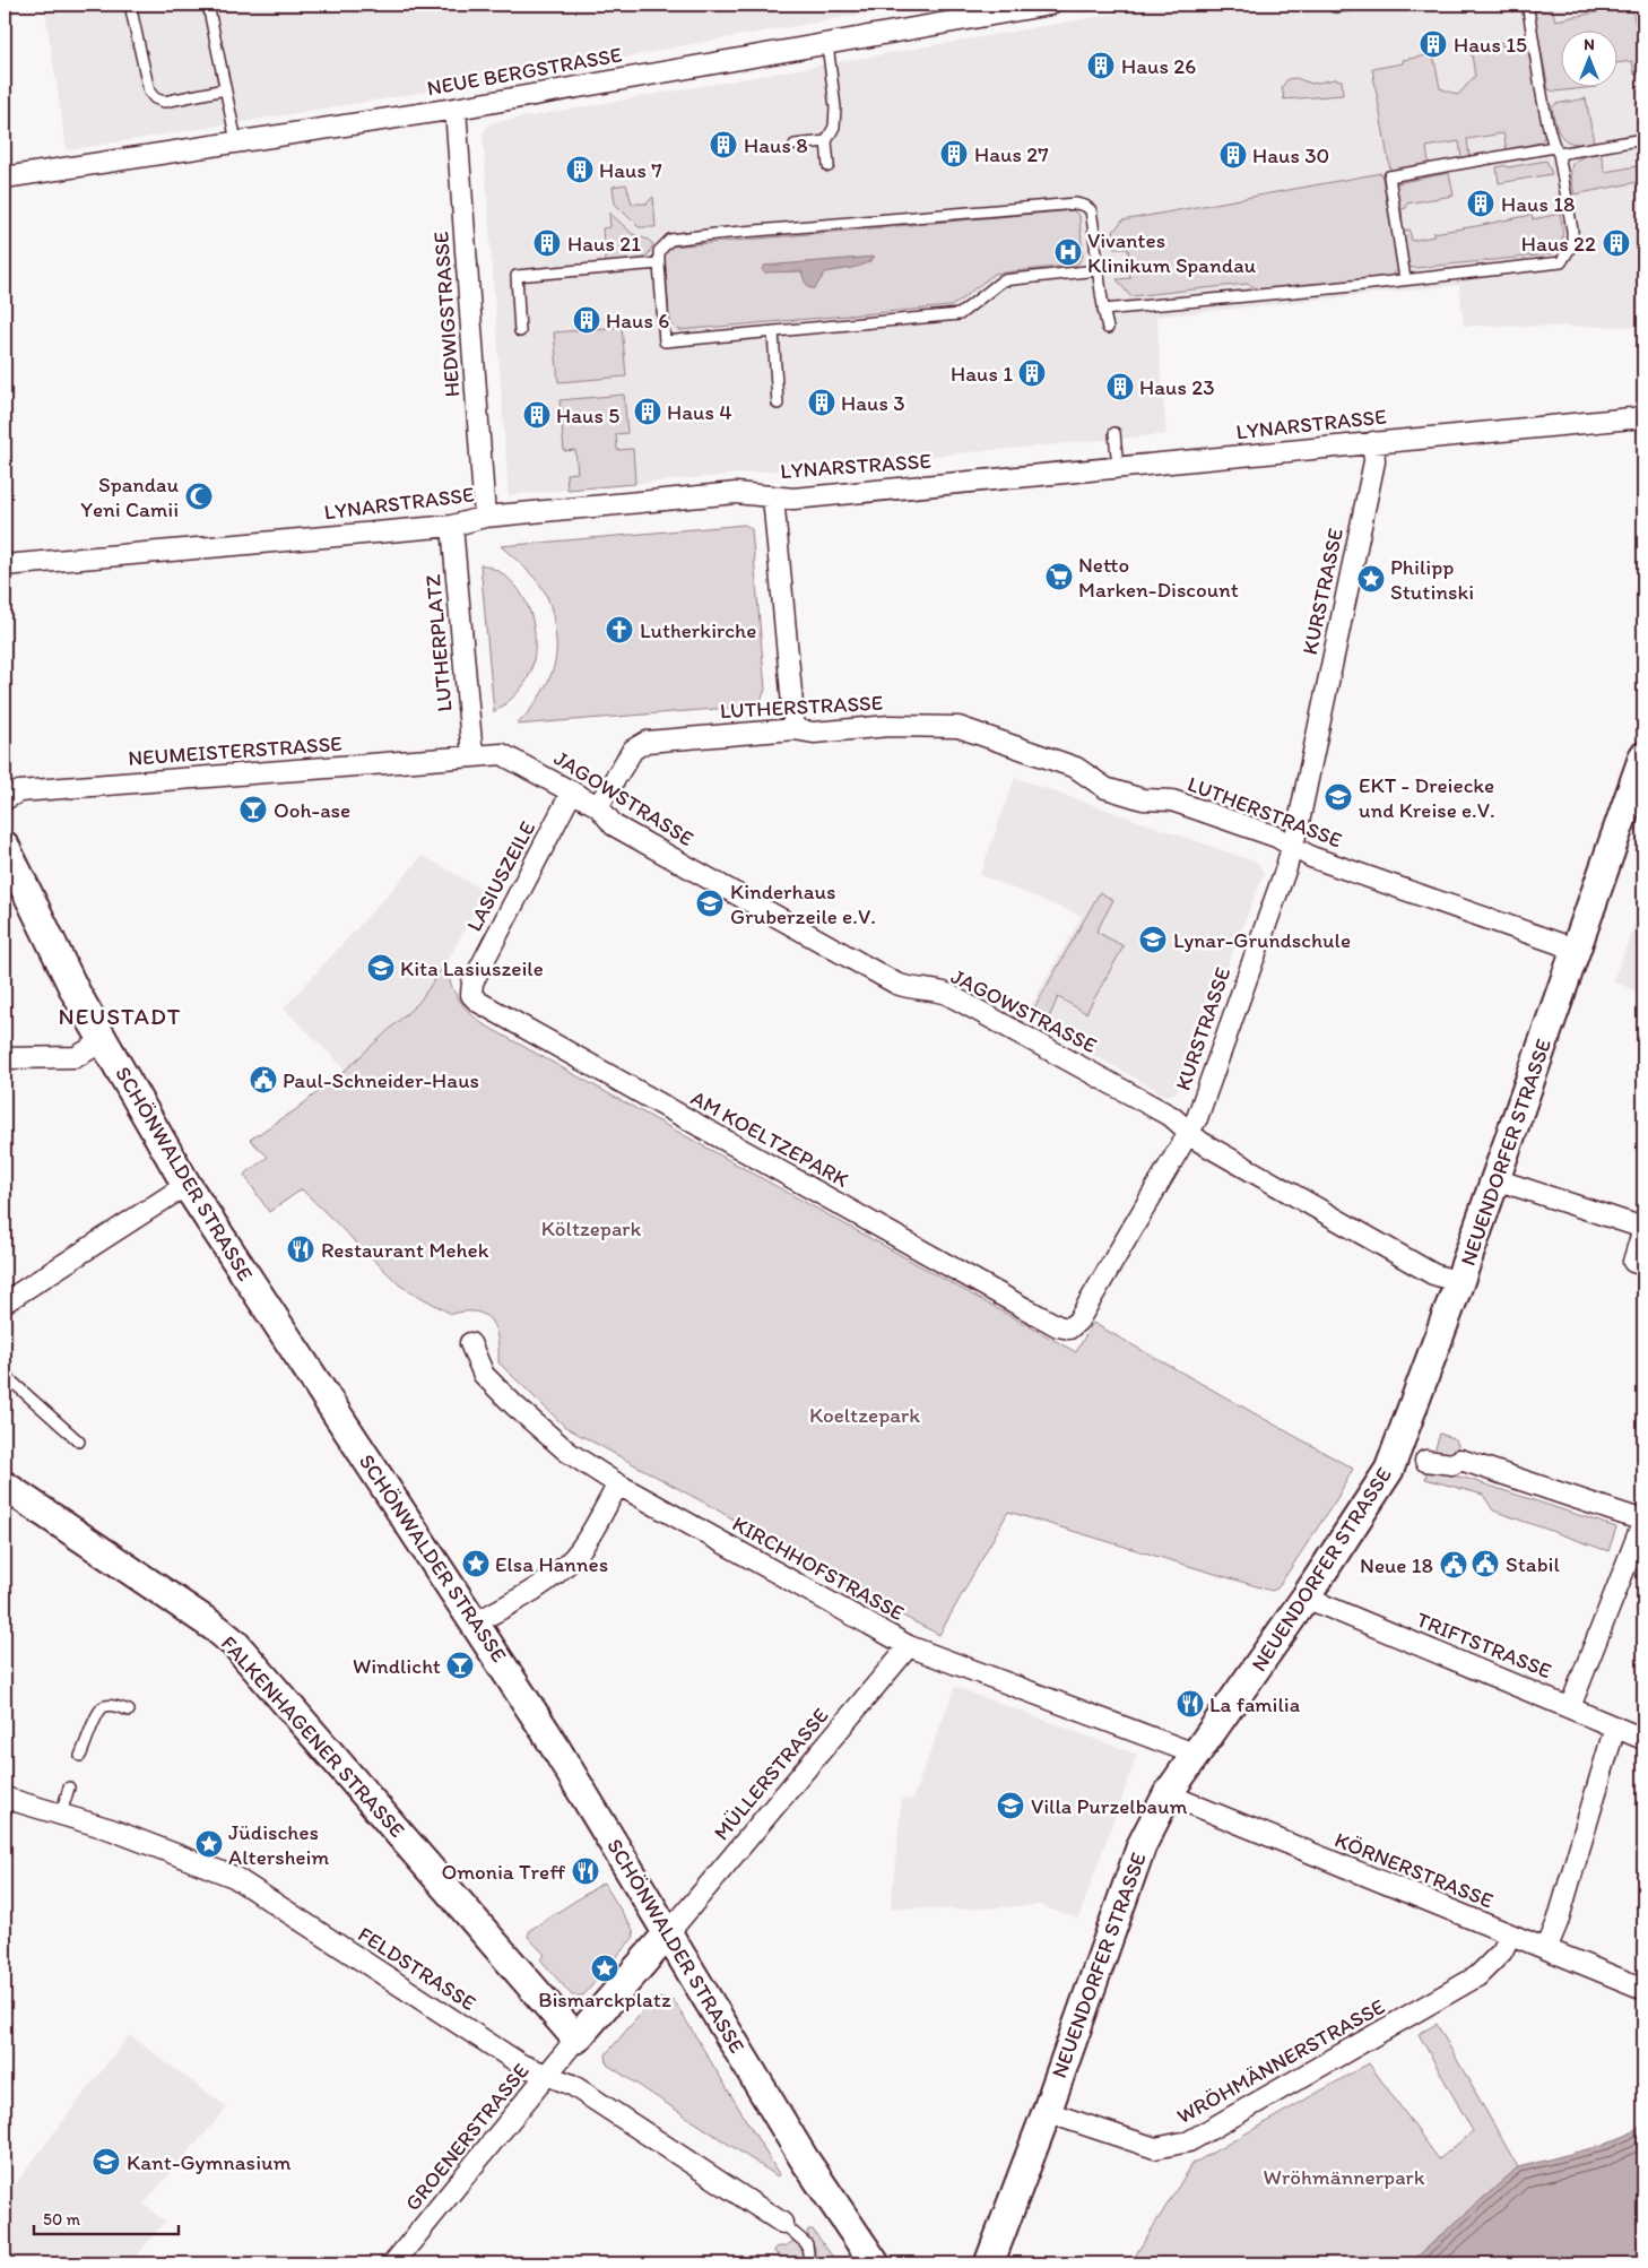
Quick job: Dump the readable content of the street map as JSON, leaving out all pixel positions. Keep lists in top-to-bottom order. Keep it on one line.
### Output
{"streets":{"street":["NEUE BERGSTRASSE","HEDWIGSTRASSE","LYNARSTRASSE","KURSTRASSE","LUTHERPLATZ","LUTHERSTRASSE","NEUMEISTERSTRASSE","JAGOWSTRASSE","LASIUSZEILE","AM KOELTZEPARK","NEUENDORFER STRASSE","SCHÖNWALDER STRASSE","KIRCHHOFSTRASSE","TRIFTSTRASSE","FALKENHAGENER STRASSE","MÜLLERSTRASSE","KÖRNERSTRASSE","FELDSTRASSE","WRÖHMÄNNERSTRASSE","GROENERSTRASSE"]},"crossings":[["NEUE BERGSTRASSE","HEDWIGSTRASSE"],["HEDWIGSTRASSE","LYNARSTRASSE"],["LYNARSTRASSE","KURSTRASSE"],["LYNARSTRASSE","LUTHERPLATZ"],["KURSTRASSE","LUTHERSTRASSE"],["KURSTRASSE","JAGOWSTRASSE"],["KURSTRASSE","AM KOELTZEPARK"],["LUTHERPLATZ","NEUMEISTERSTRASSE"],["LUTHERPLATZ","JAGOWSTRASSE"],["LUTHERSTRASSE","JAGOWSTRASSE"],["LUTHERSTRASSE","NEUENDORFER STRASSE"],["NEUMEISTERSTRASSE","JAGOWSTRASSE"],["JAGOWSTRASSE","LASIUSZEILE"],["JAGOWSTRASSE","NEUENDORFER STRASSE"],["LASIUSZEILE","AM KOELTZEPARK"],["NEUENDORFER STRASSE","KIRCHHOFSTRASSE"],["NEUENDORFER STRASSE","TRIFTSTRASSE"],["NEUENDORFER STRASSE","KÖRNERSTRASSE"],["NEUENDORFER STRASSE","WRÖHMÄNNERSTRASSE"],["SCHÖNWALDER STRASSE","MÜLLERSTRASSE"],["KIRCHHOFSTRASSE","MÜLLERSTRASSE"],["FALKENHAGENER STRASSE","GROENERSTRASSE"],["KÖRNERSTRASSE","WRÖHMÄNNERSTRASSE"],["FELDSTRASSE","GROENERSTRASSE"]],"districts":["NEUSTADT"],"parks":["Költzepark","Koeltzepark","Wröhmännerpark"],"places":{"building":["Haus 15","Haus 26","Haus 8","Haus 27","Haus 30","Haus 7","Haus 18","Haus 21","Haus 22","Haus 6","Haus 1","Haus 23","Haus 3","Haus 4","Haus 5"],"hospital":["Vivantes Klinikum Spandau"],"mosque":["Spandau Yeni Camii"],"supermarket":["Netto Marken-Discount"],"place":["Philipp Stutinski","Elsa Hannes","Jüdisches Altersheim","Bismarckplatz"],"church":["Lutherkirche"],"school or university":["EKT - Dreiecke und Kreise e.V.","Kinderhaus Gruberzeile e.V.","Lynar-Grundschule","Kita Lasiuszeile","Villa Purzelbaum","Kant-Gymnasium"],"bar":["Ooh-ase","Windlicht"],"public building":["Paul-Schneider-Haus","Stabil","Neue 18"],"restaurant":["Restaurant Mehek","La familia","Omonia Treff"]},"scale_bar":"50 m","north":"top"}
